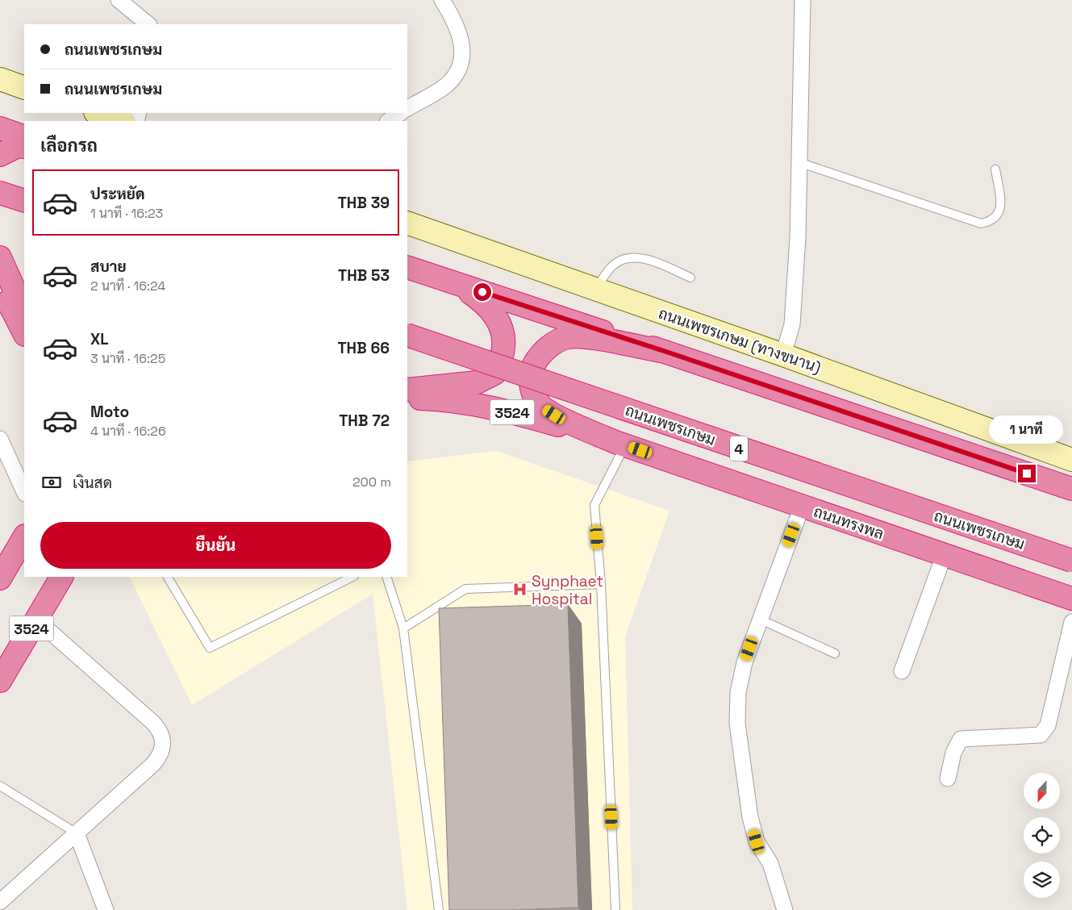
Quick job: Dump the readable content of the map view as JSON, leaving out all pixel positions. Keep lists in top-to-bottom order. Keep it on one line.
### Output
{"streets":{"highway":["3524","ถนนเพชรเกษม","4","ถนนทรงพล"],"main road":["ถนนเพชรเกษม (ทางขนาน)"]},"places":{"hospital":["Synphaet Hospital"]},"north":"bottom","page":{"banner":["ถนนเพชรเกษม","ถนนเพชรเกษม"],"heading":"เลือกรถ","list":[{"name":"ประหยัด","note":"1 นาที · 16:23","value":"THB 39"},{"name":"สบาย","note":"2 นาที · 16:24","value":"THB 53"},{"name":"XL","note":"3 นาที · 16:25","value":"THB 66"},{"name":"Moto","note":"4 นาที · 16:26","value":"THB 72"}],"bubble":"1 นาที","pay":["เงินสด","200 m"],"buttons":"ยืนยัน"}}
